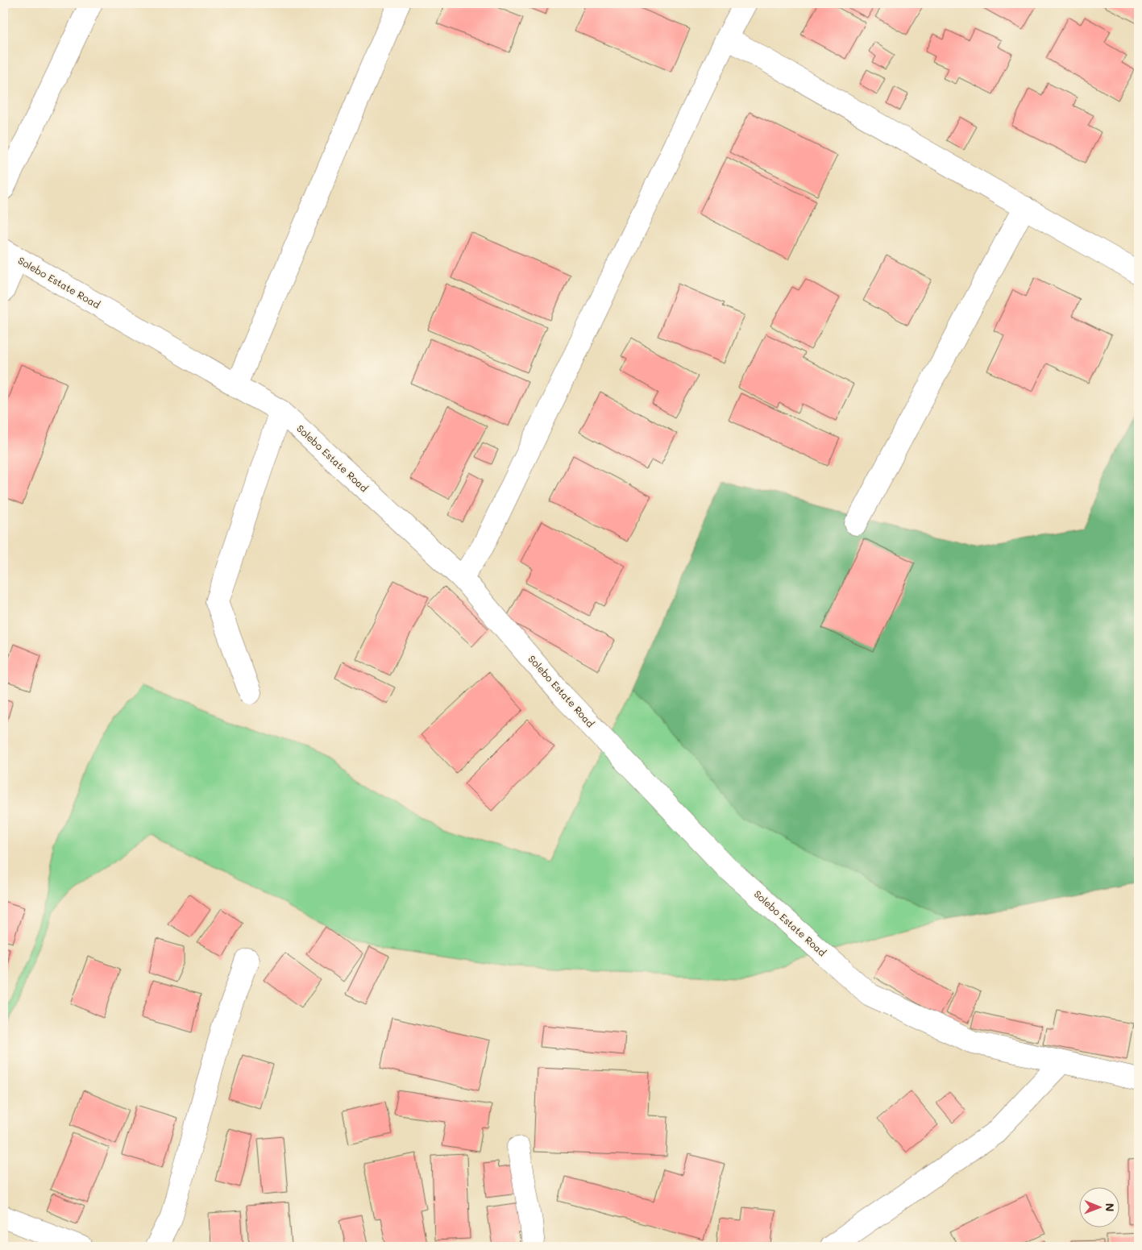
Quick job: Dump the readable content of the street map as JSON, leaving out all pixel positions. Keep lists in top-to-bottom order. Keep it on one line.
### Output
{"streets":{"street":["Solebo Estate Road"]},"north":"right"}
